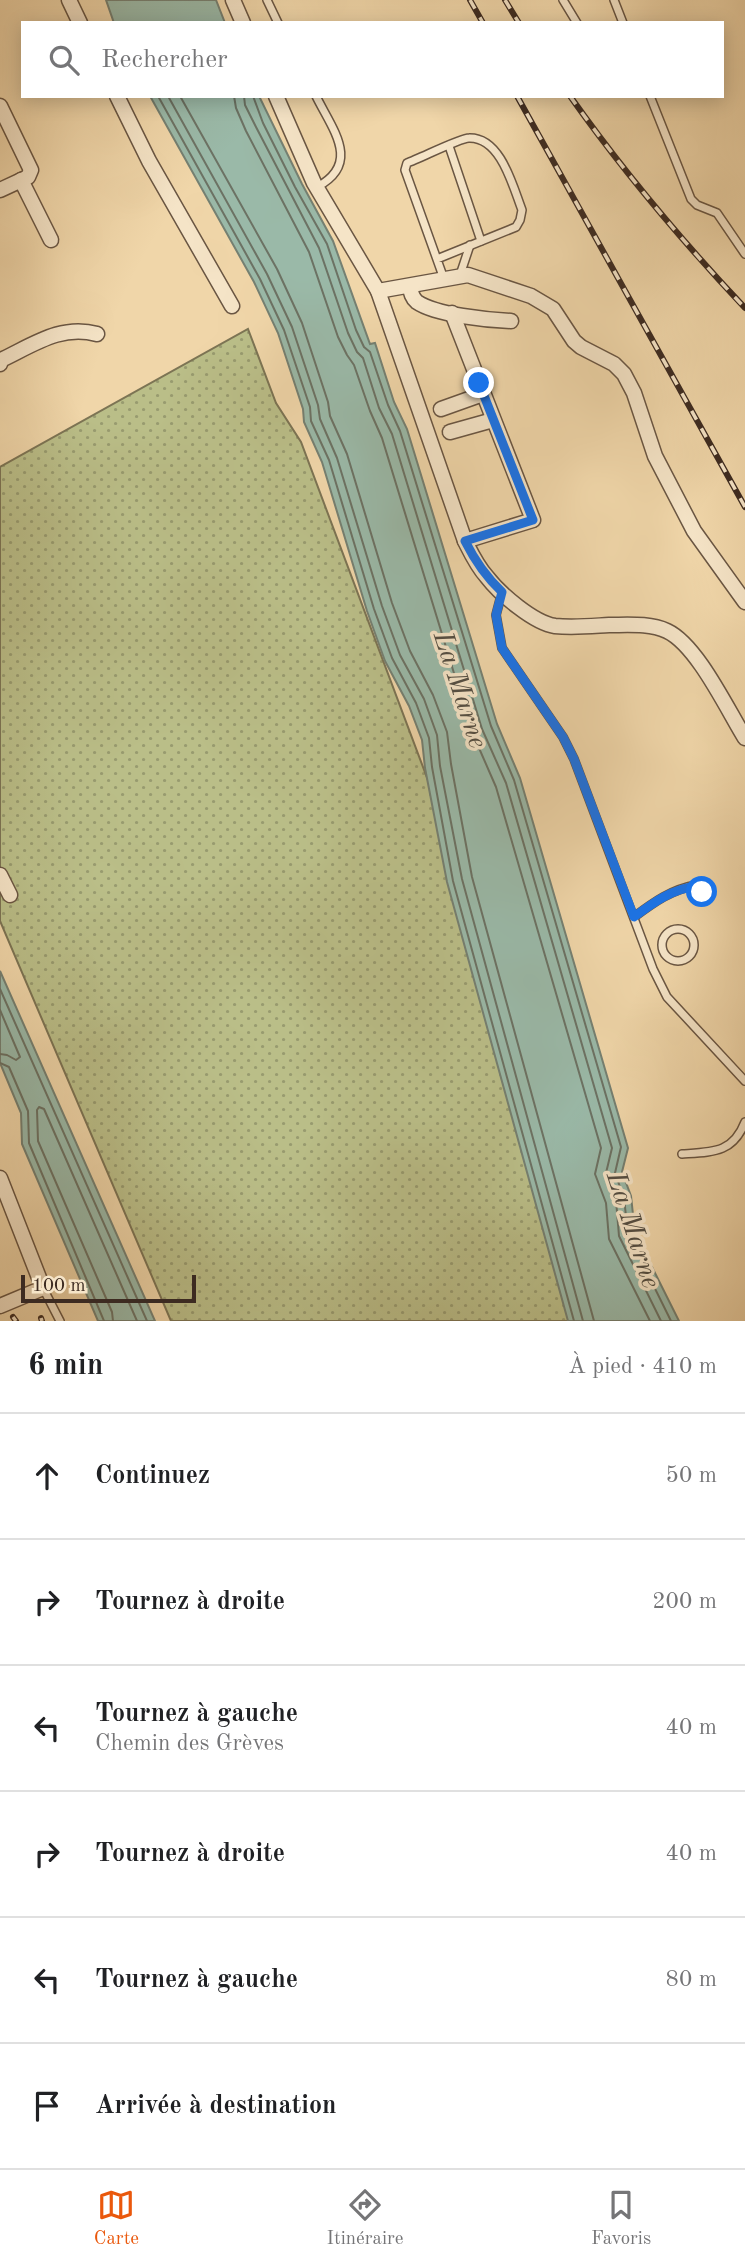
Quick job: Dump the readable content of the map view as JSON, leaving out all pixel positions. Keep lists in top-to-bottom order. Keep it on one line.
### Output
{"water":["La Marne"],"scale_bar":"100 m","page":{"search":"Rechercher","scale":"100 m","heading":["6 min","À pied · 410 m"],"list":[["Continuez","50 m"],["Tournez à droite","200 m"],["Tournez à gauche","Chemin des Grèves","40 m"],["Tournez à droite","40 m"],["Tournez à gauche","80 m"],"Arrivée à destination"],"nav":["Carte","Itinéraire","Favoris"]}}
